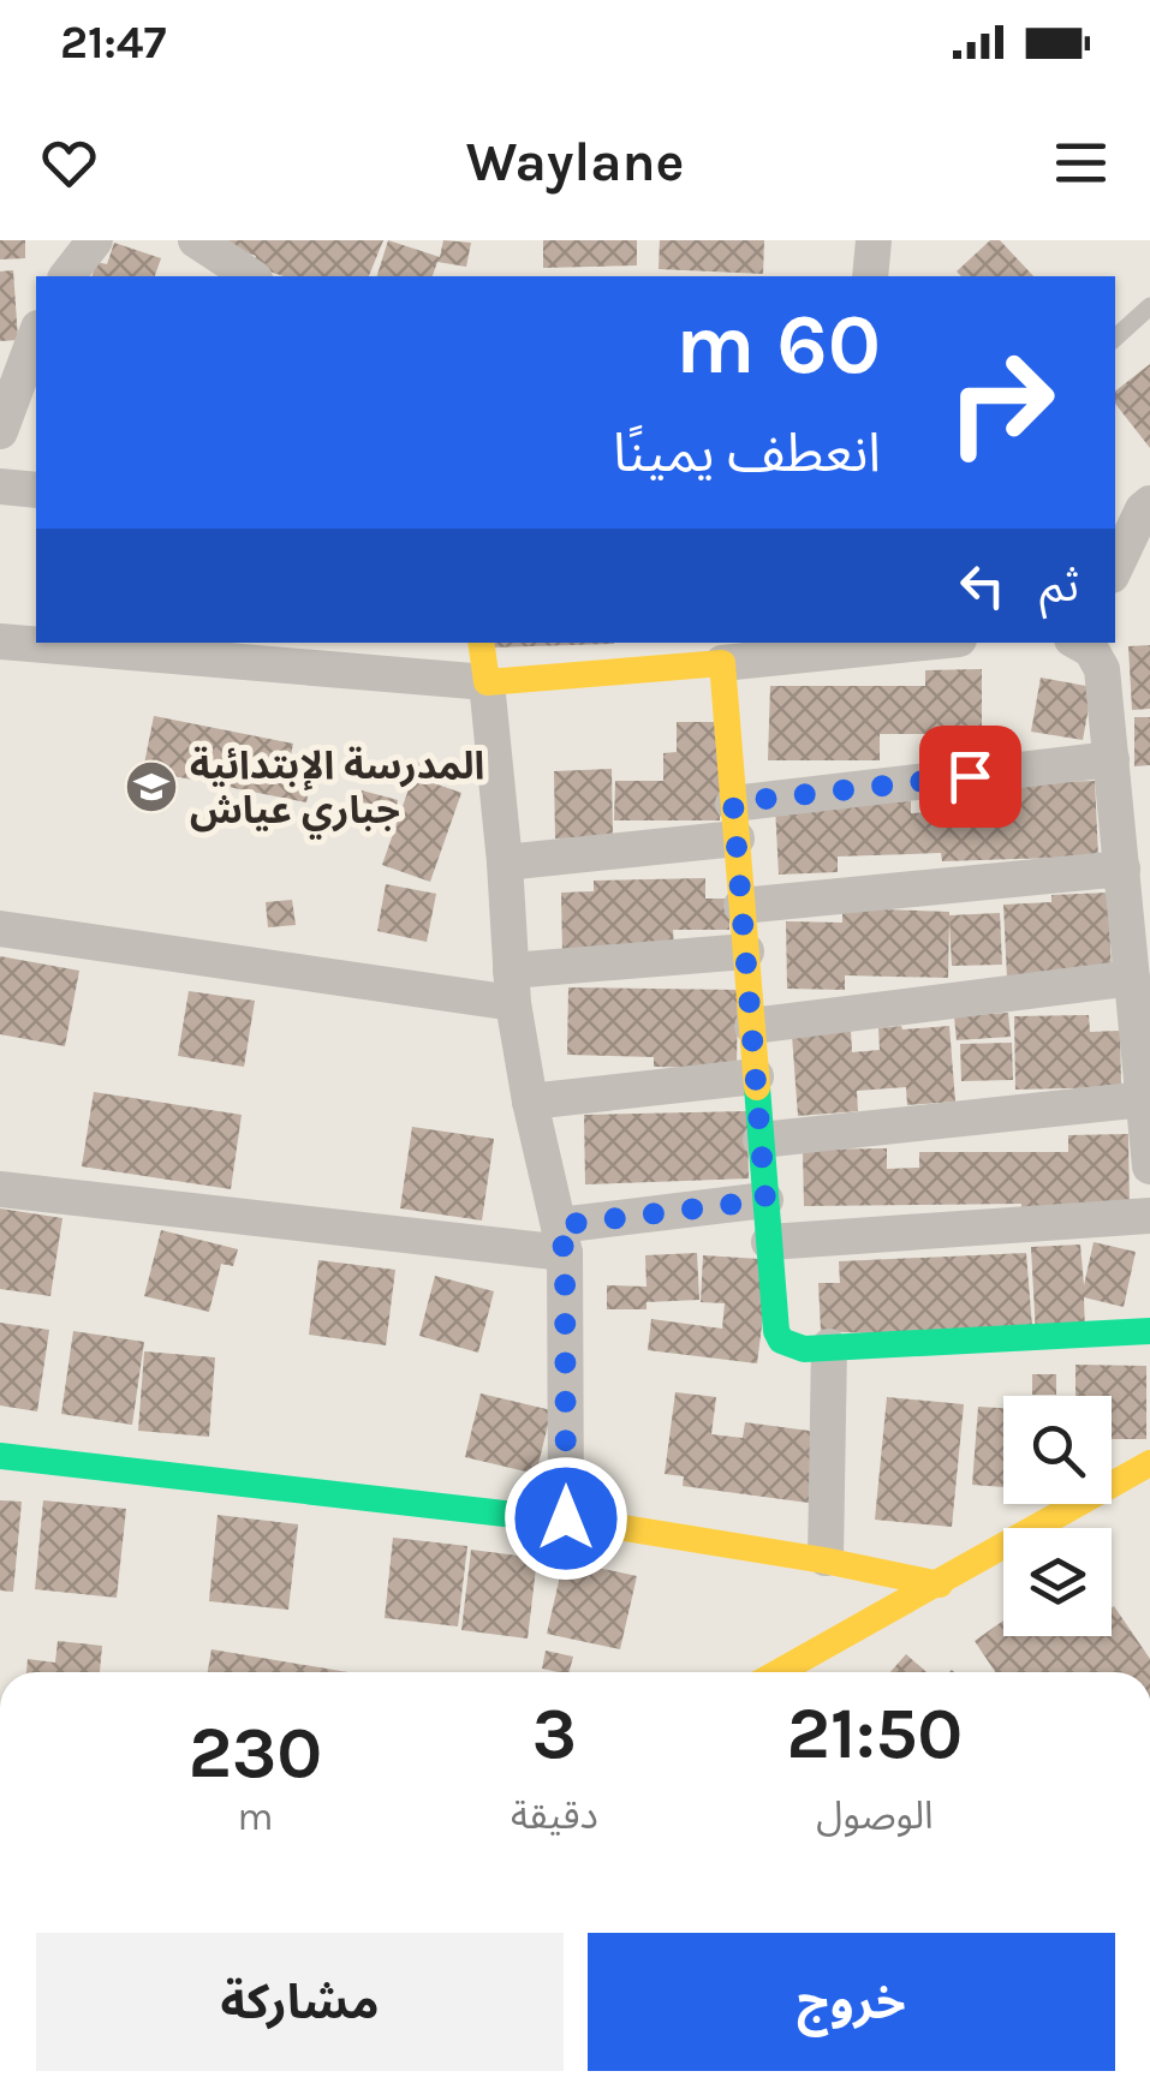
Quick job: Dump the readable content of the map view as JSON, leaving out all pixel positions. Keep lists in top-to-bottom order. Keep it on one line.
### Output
{"places":{"school or university":["المدرسة الإبتدائية جباري عياش"]},"page":{"status":"21:47","header":"Waylane","turn":["60 m","انعطف يمينًا"],"then":"ثم","eta":["21:50","الوصول","3","دقيقة","230","m"],"buttons":["خروج","مشاركة"]}}
